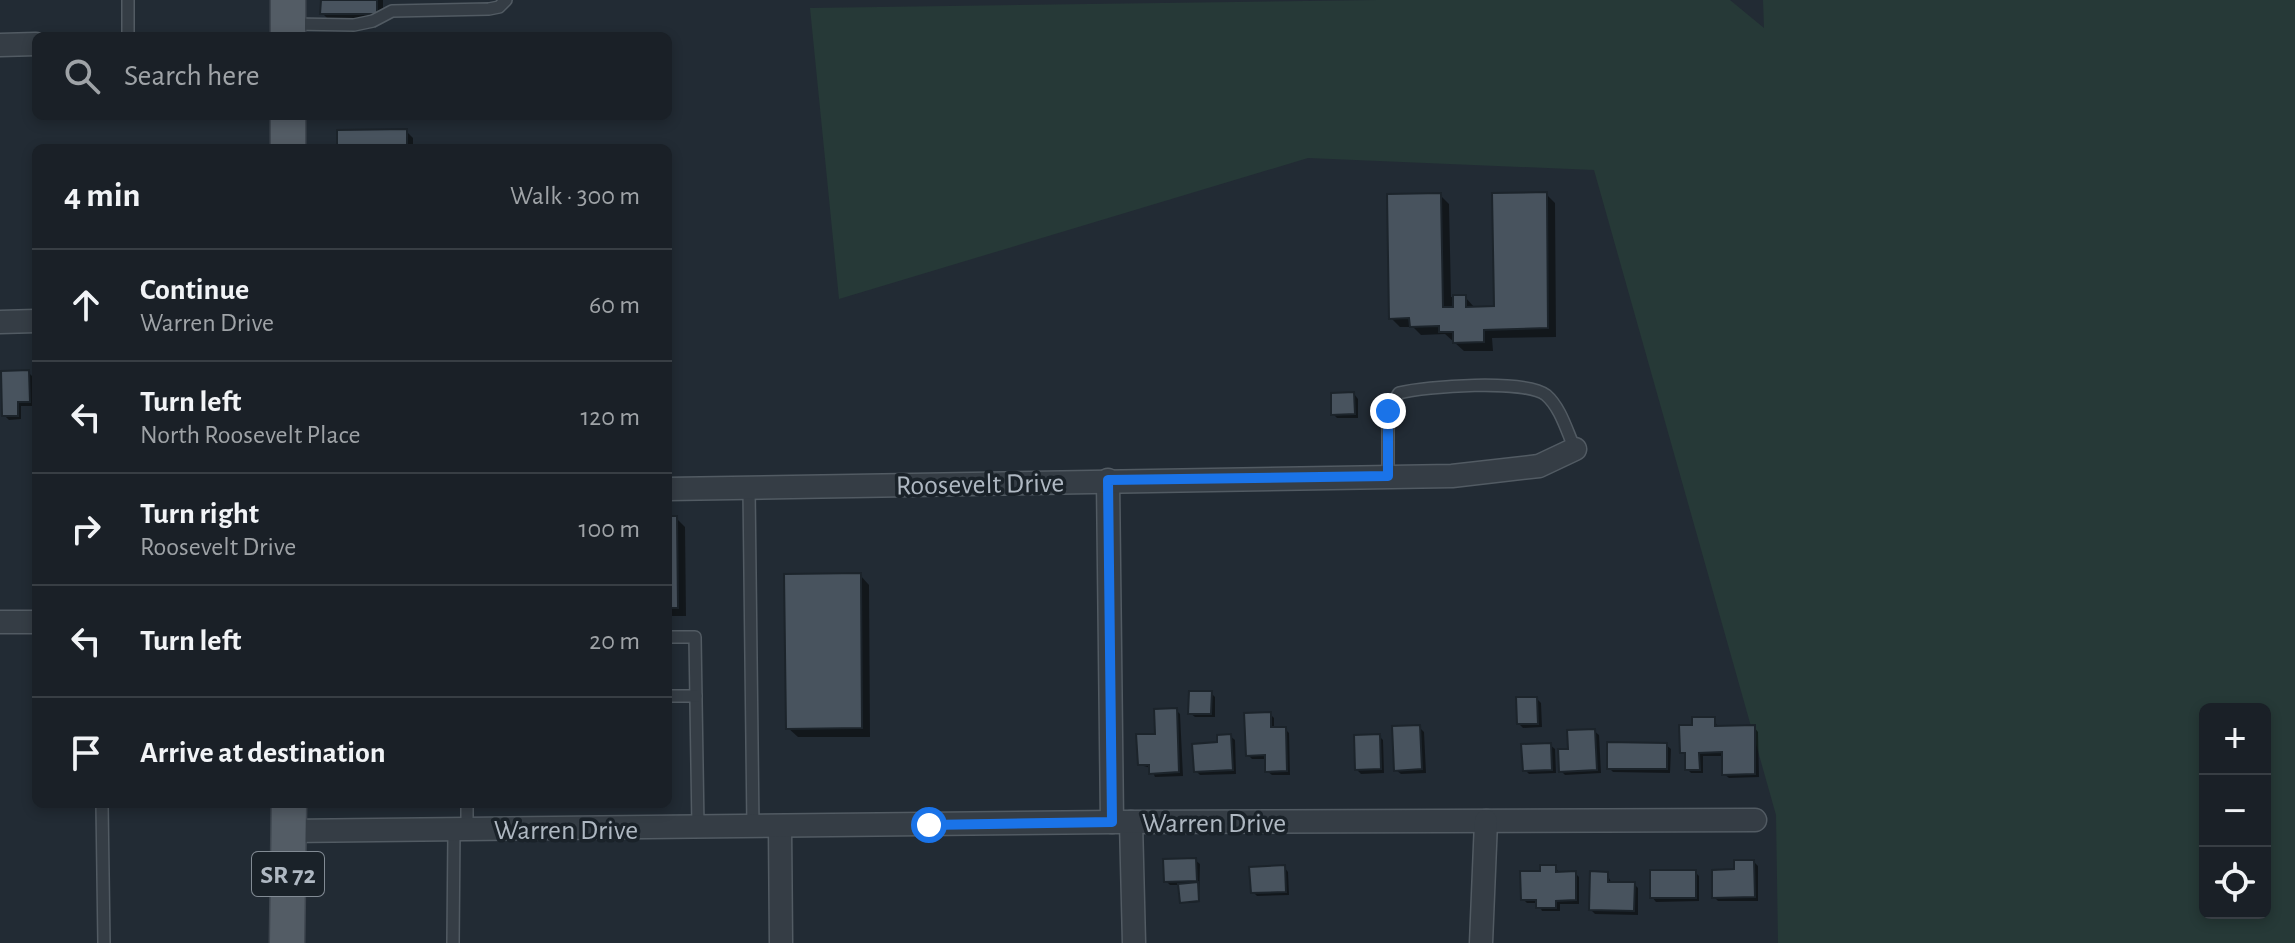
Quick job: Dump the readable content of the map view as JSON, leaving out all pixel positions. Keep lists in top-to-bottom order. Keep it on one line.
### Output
{"streets":{"main road":["SR 72"],"street":["Roosevelt Drive","Warren Drive"]},"crossings":[["Warren Drive","SR 72"]],"page":{"search":"Search here","heading":["4 min","Walk · 300 m"],"list":[["Continue","Warren Drive","60 m"],["Turn left","North Roosevelt Place","120 m"],["Turn right","Roosevelt Drive","100 m"],["Turn left","20 m"],"Arrive at destination"],"map_buttons":["+","−"]}}
